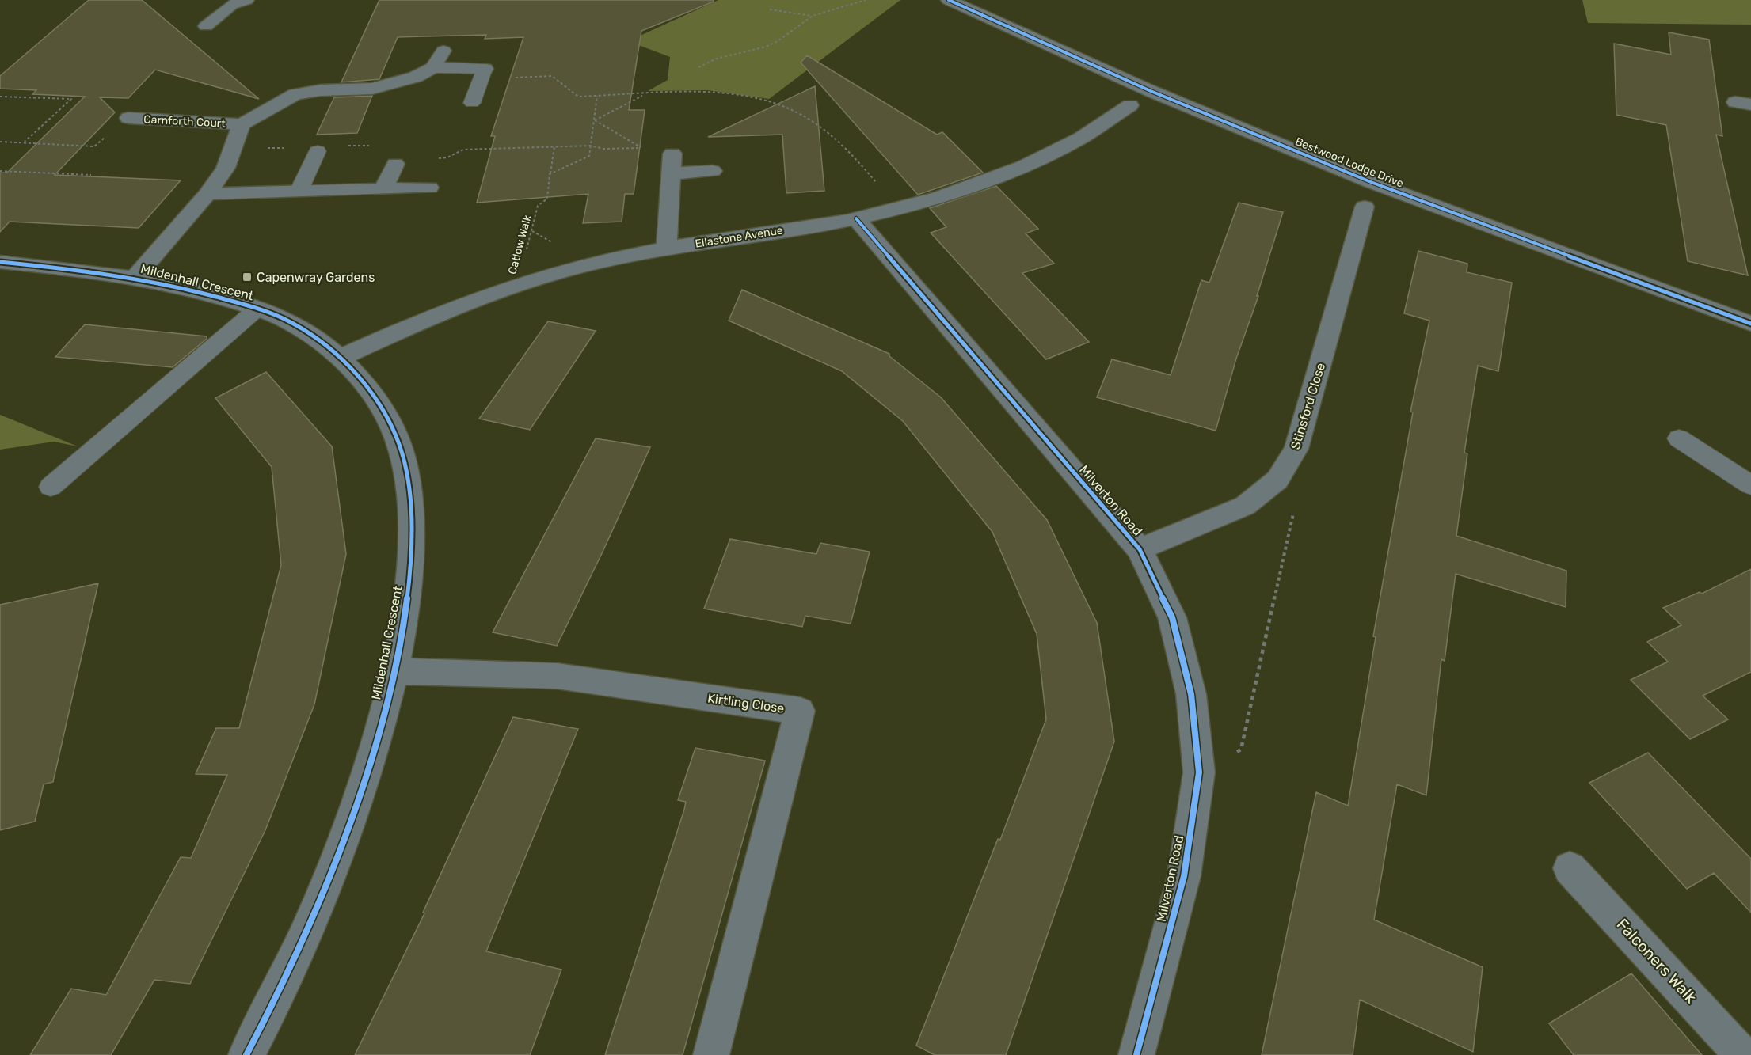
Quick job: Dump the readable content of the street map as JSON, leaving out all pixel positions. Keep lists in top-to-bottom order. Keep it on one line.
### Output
{"streets":{"street":["Carnforth Court","Bestwood Lodge Drive","Ellastone Avenue","Mildenhall Crescent","Stinsford Close","Milverton Road","Kirtling Close","Falconers Walk"],"path":["Catlow Walk"]},"crossings":[["Ellastone Avenue","Catlow Walk"],["Ellastone Avenue","Mildenhall Crescent"],["Ellastone Avenue","Milverton Road"],["Mildenhall Crescent","Kirtling Close"],["Stinsford Close","Milverton Road"]],"places":{"transit":["Capenwray Gardens"]}}
